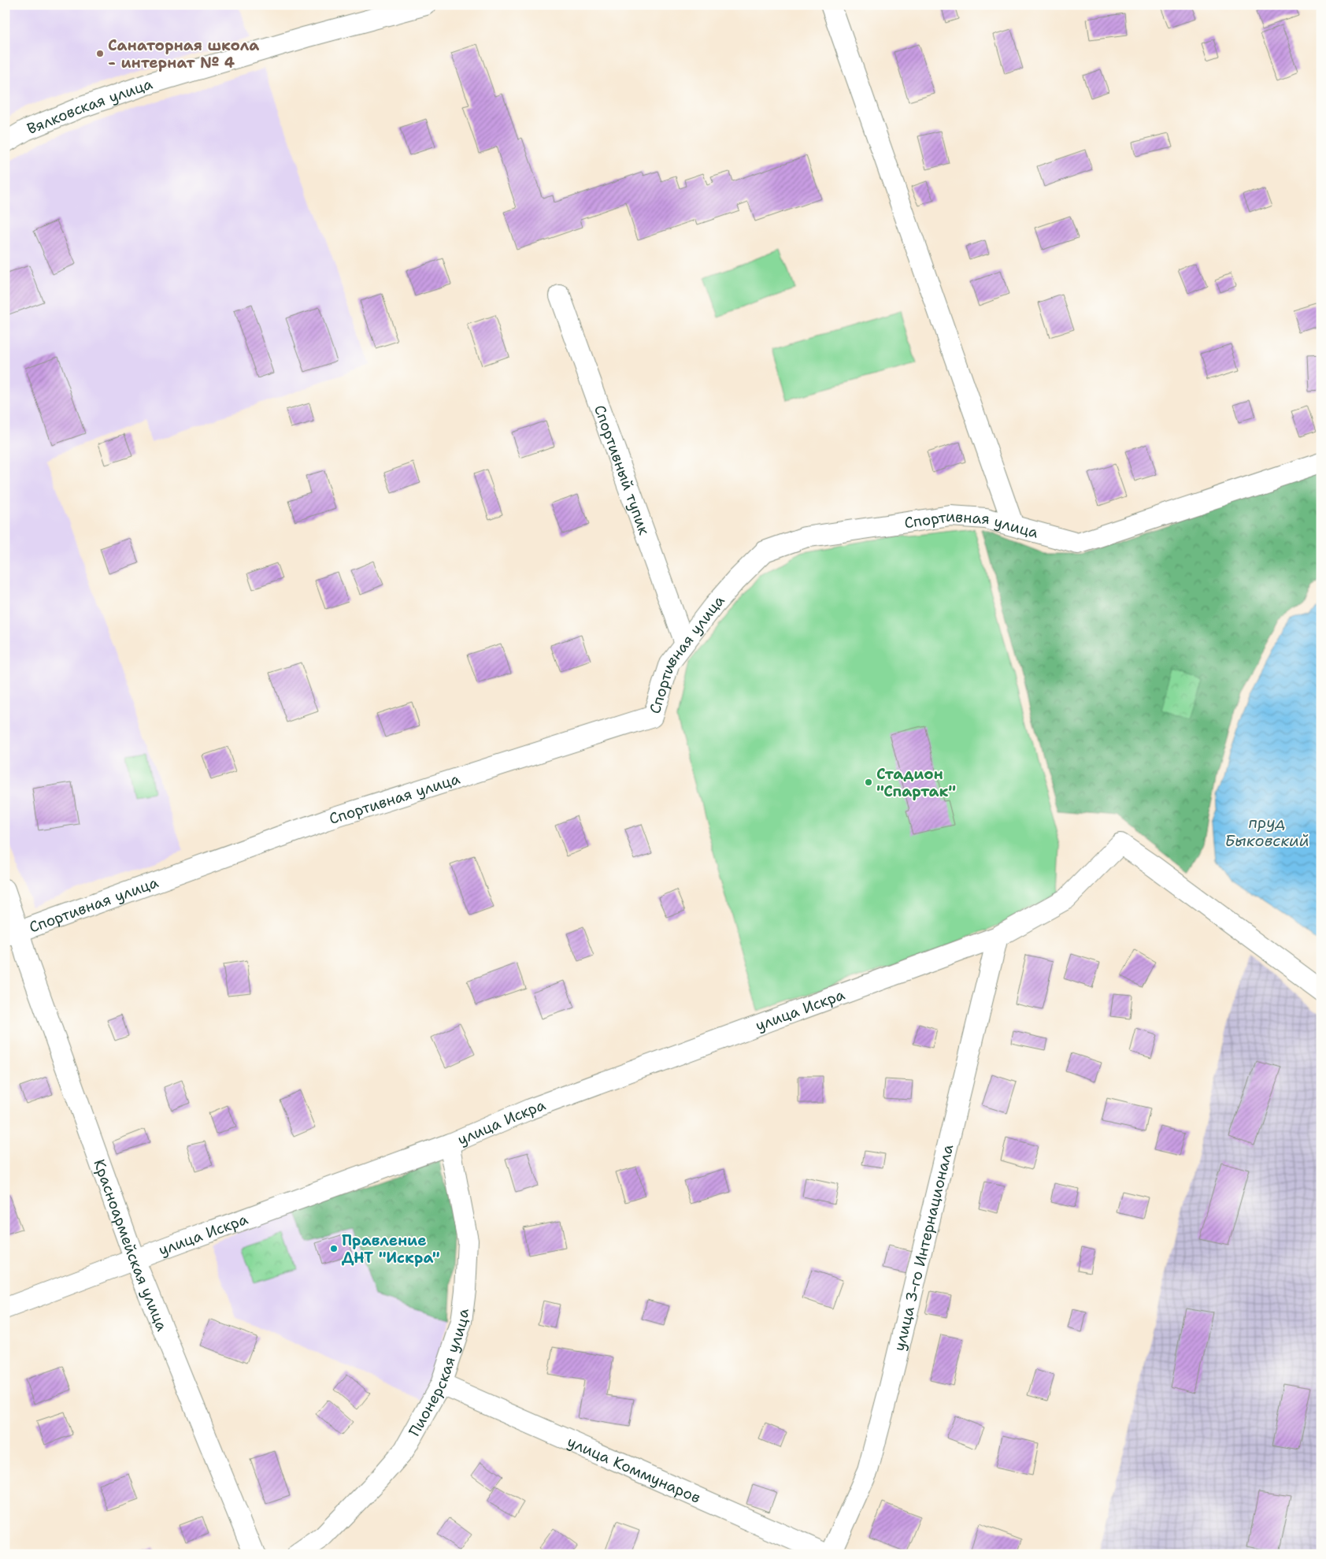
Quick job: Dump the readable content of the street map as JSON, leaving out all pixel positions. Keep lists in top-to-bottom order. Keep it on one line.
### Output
{"streets":{"street":["Вялковская улица","Спортивный тупик","Спортивная улица","улица Искра","Красноармейская улица","улица 3-го Интернационала","Пионерская улица","улица Коммунаров"]},"crossings":[["Спортивный тупик","Спортивная улица"],["Спортивная улица","Красноармейская улица"],["улица Искра","Красноармейская улица"],["улица Искра","улица 3-го Интернационала"],["улица Искра","Пионерская улица"],["Пионерская улица","улица Коммунаров"]],"water":["пруд Быковский"],"places":["Санаторная школа - интернат № 4","Стадион \"Спартак\"","Правление ДНТ \"Искра\""]}
